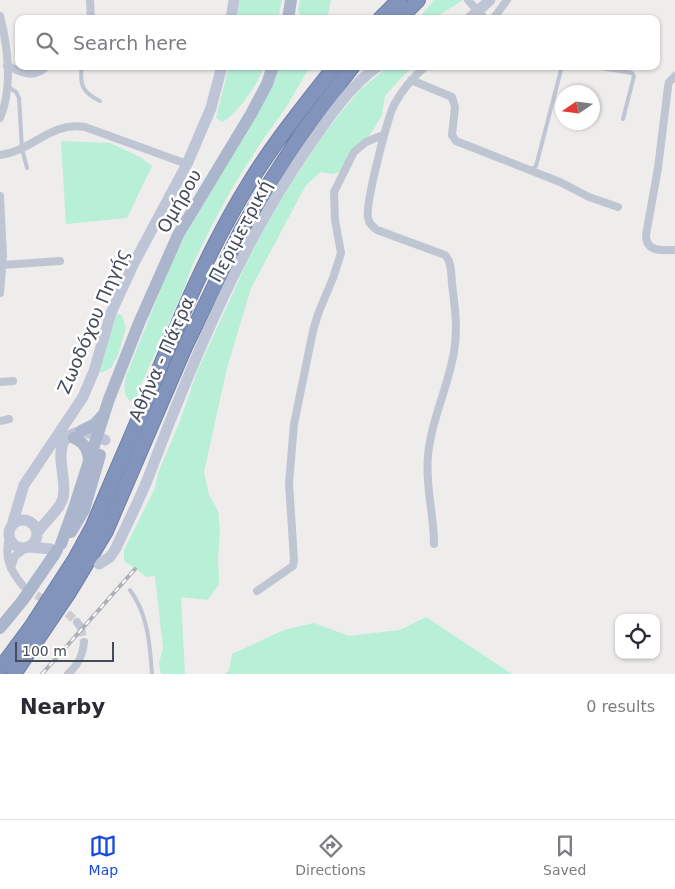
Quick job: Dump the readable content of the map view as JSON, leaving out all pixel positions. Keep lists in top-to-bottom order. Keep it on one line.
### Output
{"streets":{"highway":["Αθήνα - Πάτρα"],"main road":["Ομήρου","Περιμετρική","Ζωοδόχου Πηγής"]},"scale_bar":"100 m","north":"left","page":{"search":"Search here","scale":"100 m","heading":["Nearby","0 results"],"nav":["Map","Directions","Saved"]}}
